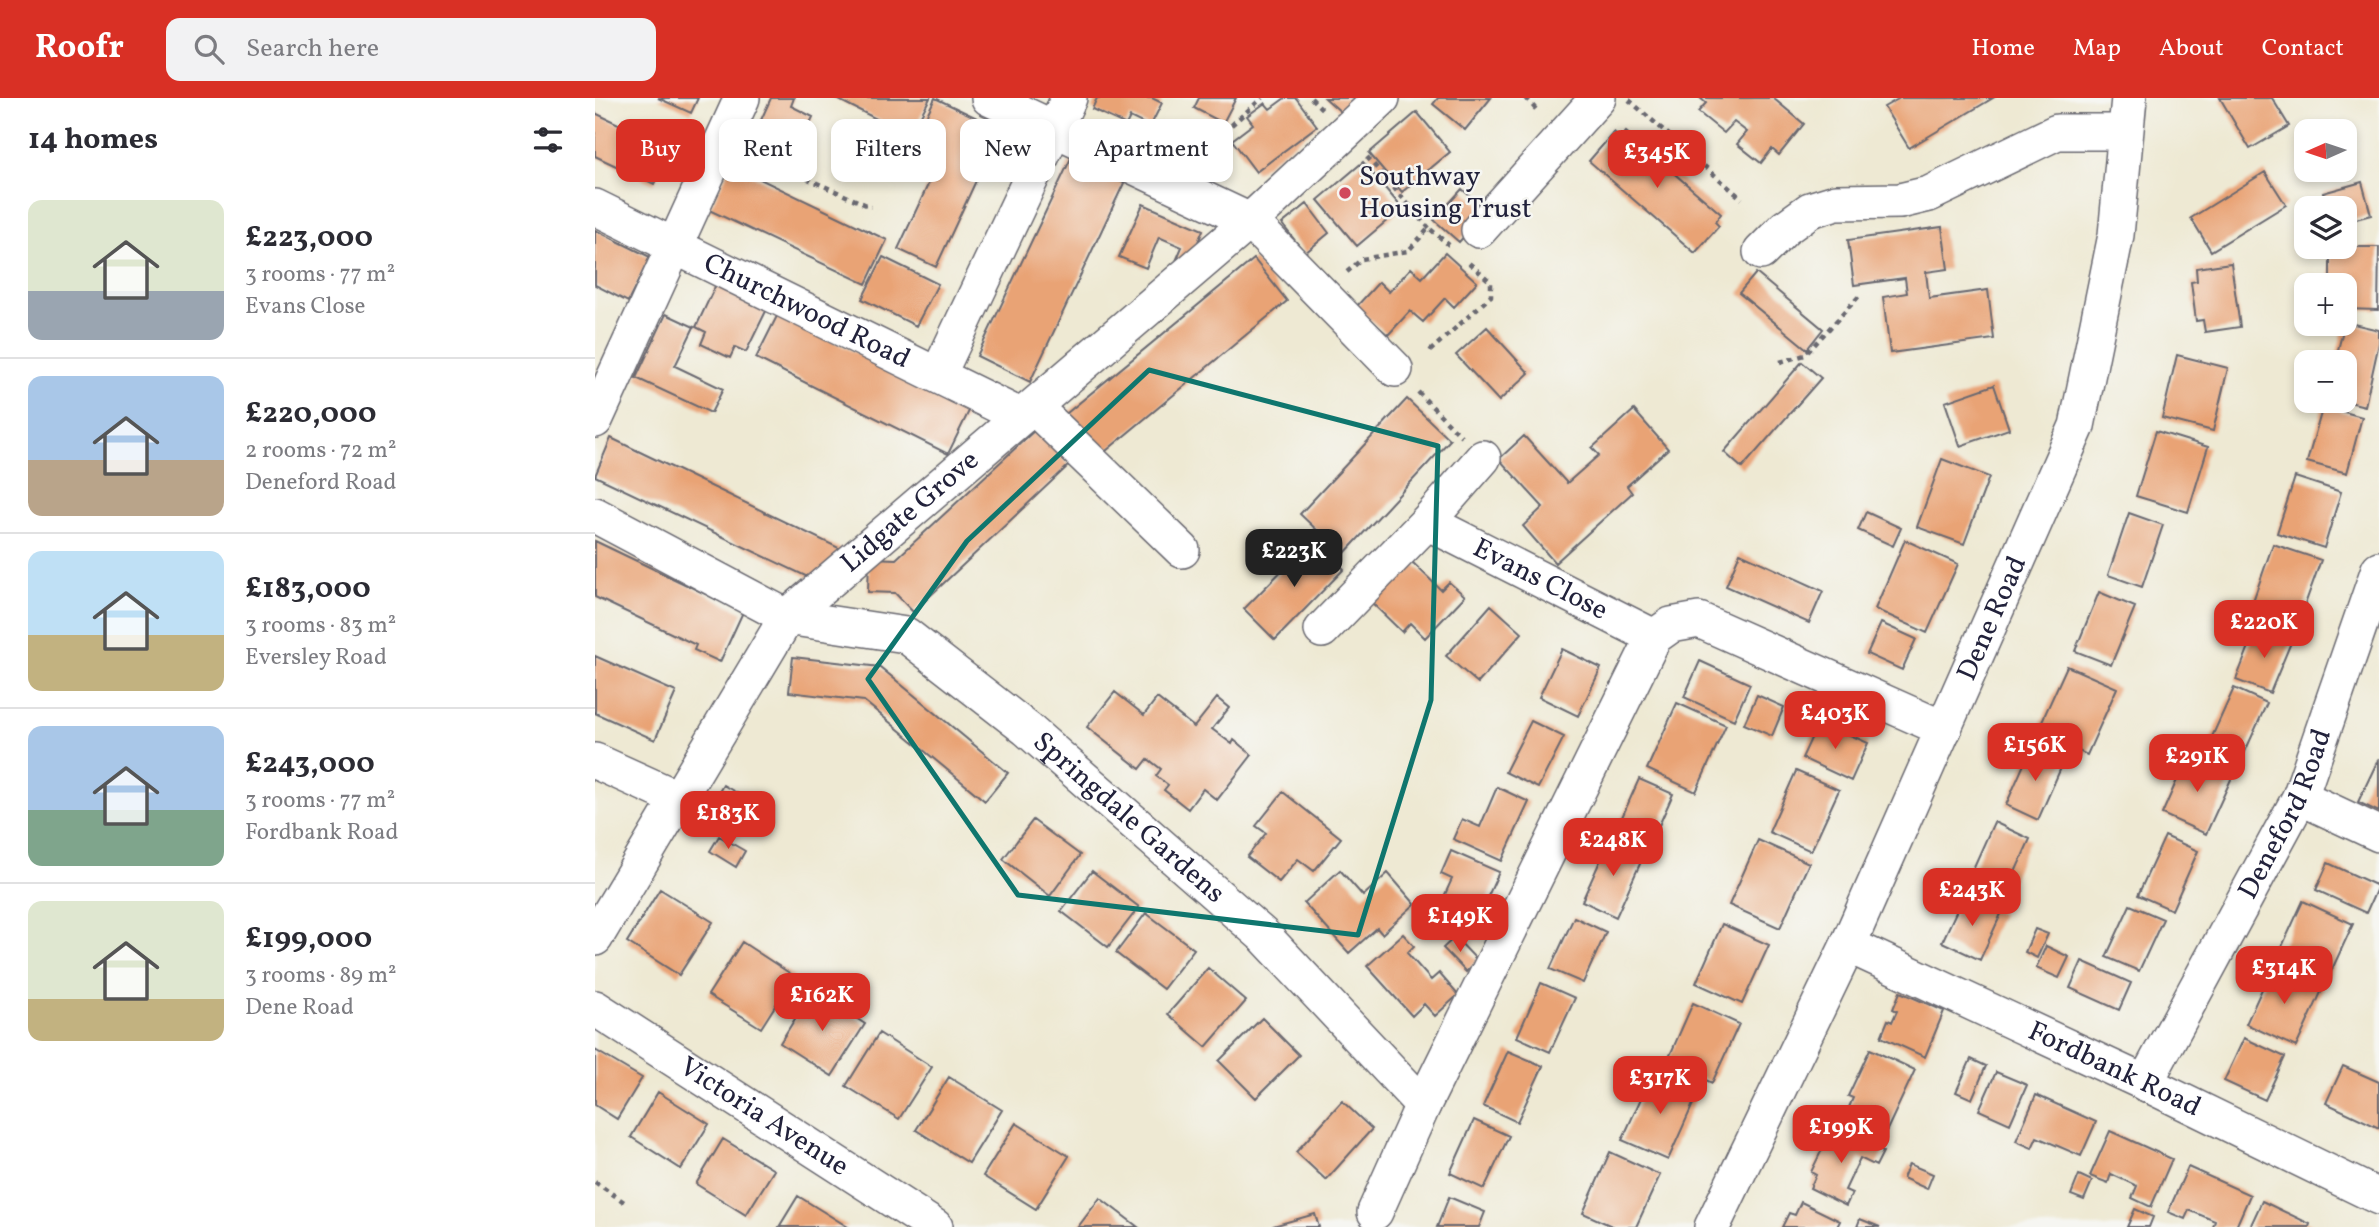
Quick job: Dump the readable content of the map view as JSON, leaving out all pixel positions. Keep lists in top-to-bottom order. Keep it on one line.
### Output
{"streets":{"street":["Churchwood Road","Lidgate Grove","Evans Close","Dene Road","Deneford Road","Springdale Gardens","Fordbank Road","Victoria Avenue"]},"crossings":[["Churchwood Road","Lidgate Grove"],["Lidgate Grove","Springdale Gardens"],["Dene Road","Fordbank Road"],["Deneford Road","Fordbank Road"]],"places":["Southway Housing Trust"],"north":"left","page":{"header":"Roofr","search":"Search here","nav":["Home","Map","About","Contact"],"heading":"14 homes","map_buttons":["+","−"],"chip":["Buy","Rent","Filters","New","Apartment"],"price":["£345K","£223K","£220K","£403K","£156K","£291K","£183K","£248K","£243K","£149K","£314K","£162K","£317K","£199K"],"list":[{"name":"£223,000","note":"3 rooms · 77 m² · Evans Close"},{"name":"£220,000","note":"2 rooms · 72 m² · Deneford Road"},{"name":"£183,000","note":"3 rooms · 83 m² · Eversley Road"},{"name":"£243,000","note":"3 rooms · 77 m² · Fordbank Road"},{"name":"£199,000","note":"3 rooms · 89 m² · Dene Road"}]}}
